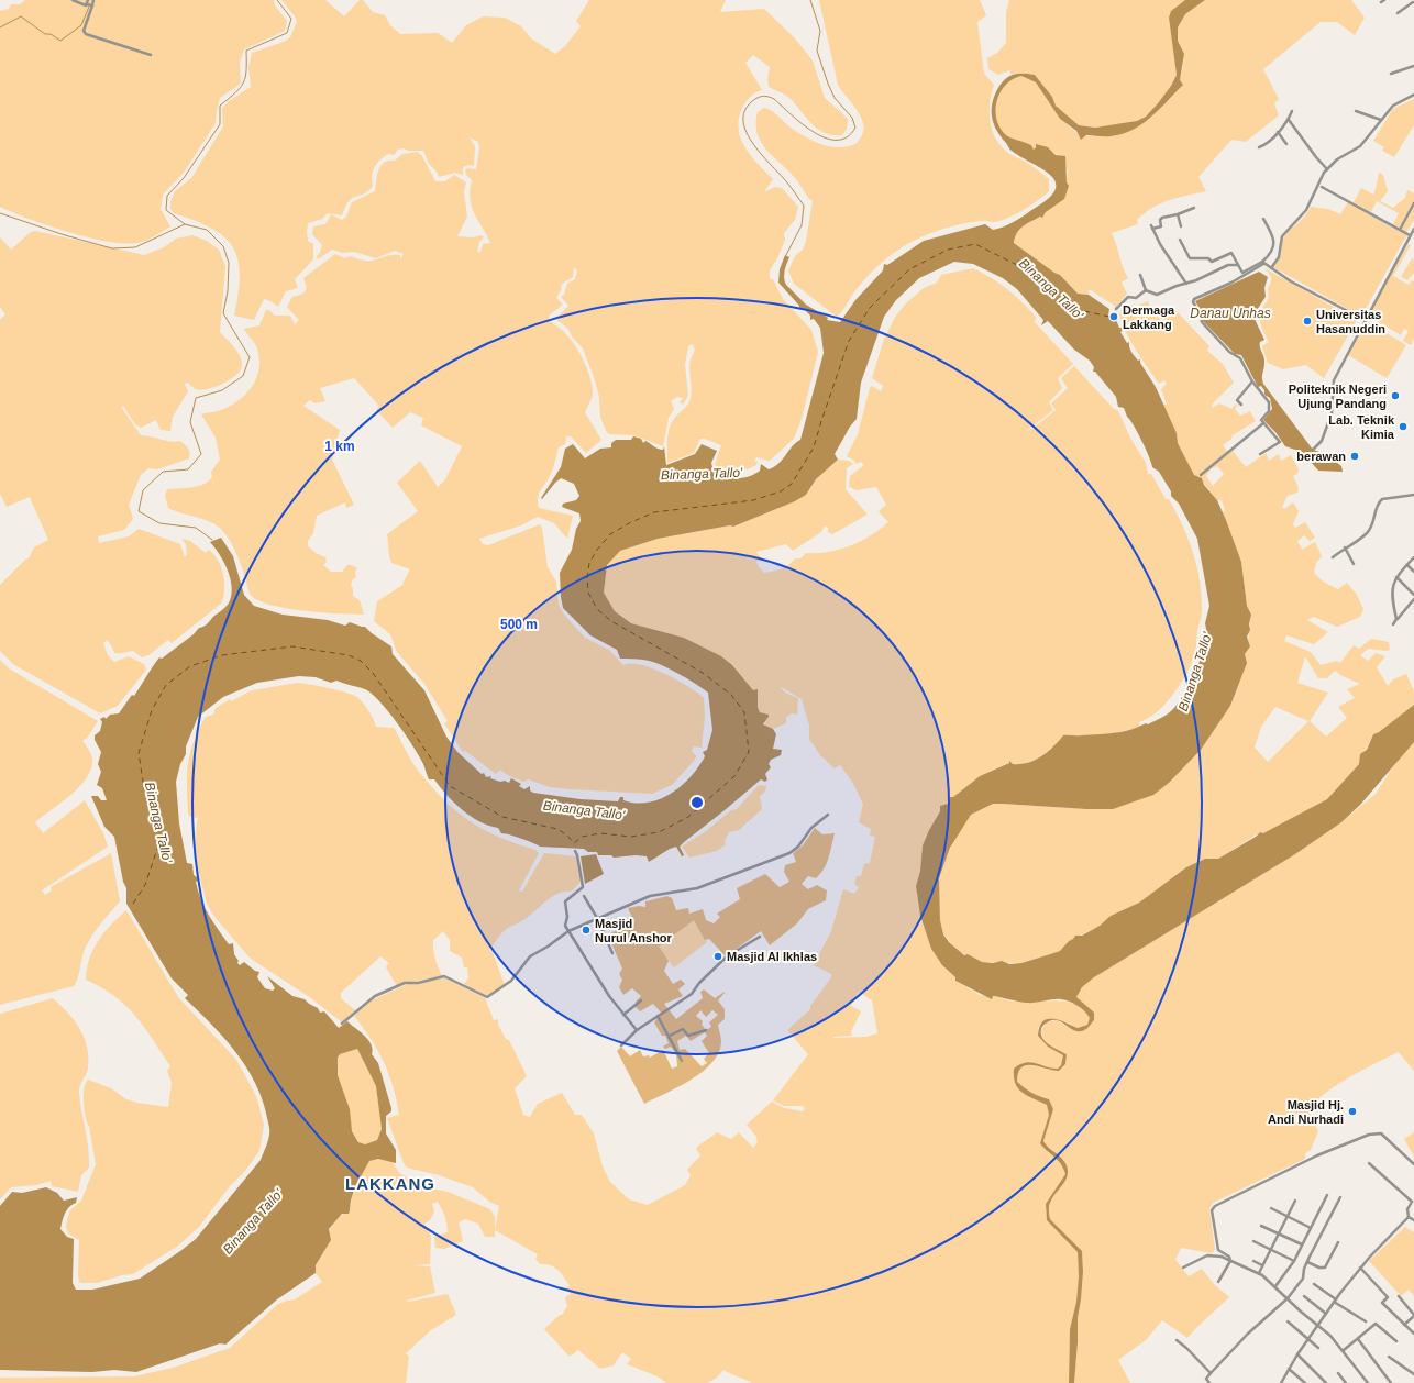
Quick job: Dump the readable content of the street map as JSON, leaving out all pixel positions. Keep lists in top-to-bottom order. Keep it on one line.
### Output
{"districts":["LAKKANG"],"water":["Binanga Tallo'","Danau Unhas"],"places":["Dermaga Lakkang","Universitas Hasanuddin","Politeknik Negeri Ujung Pandang","Lab. Teknik Kimia","berawan","Masjid Nurul Anshor","Masjid Al Ikhlas","Masjid Hj. Andi Nurhadi"],"rings":["1 km","500 m"]}
